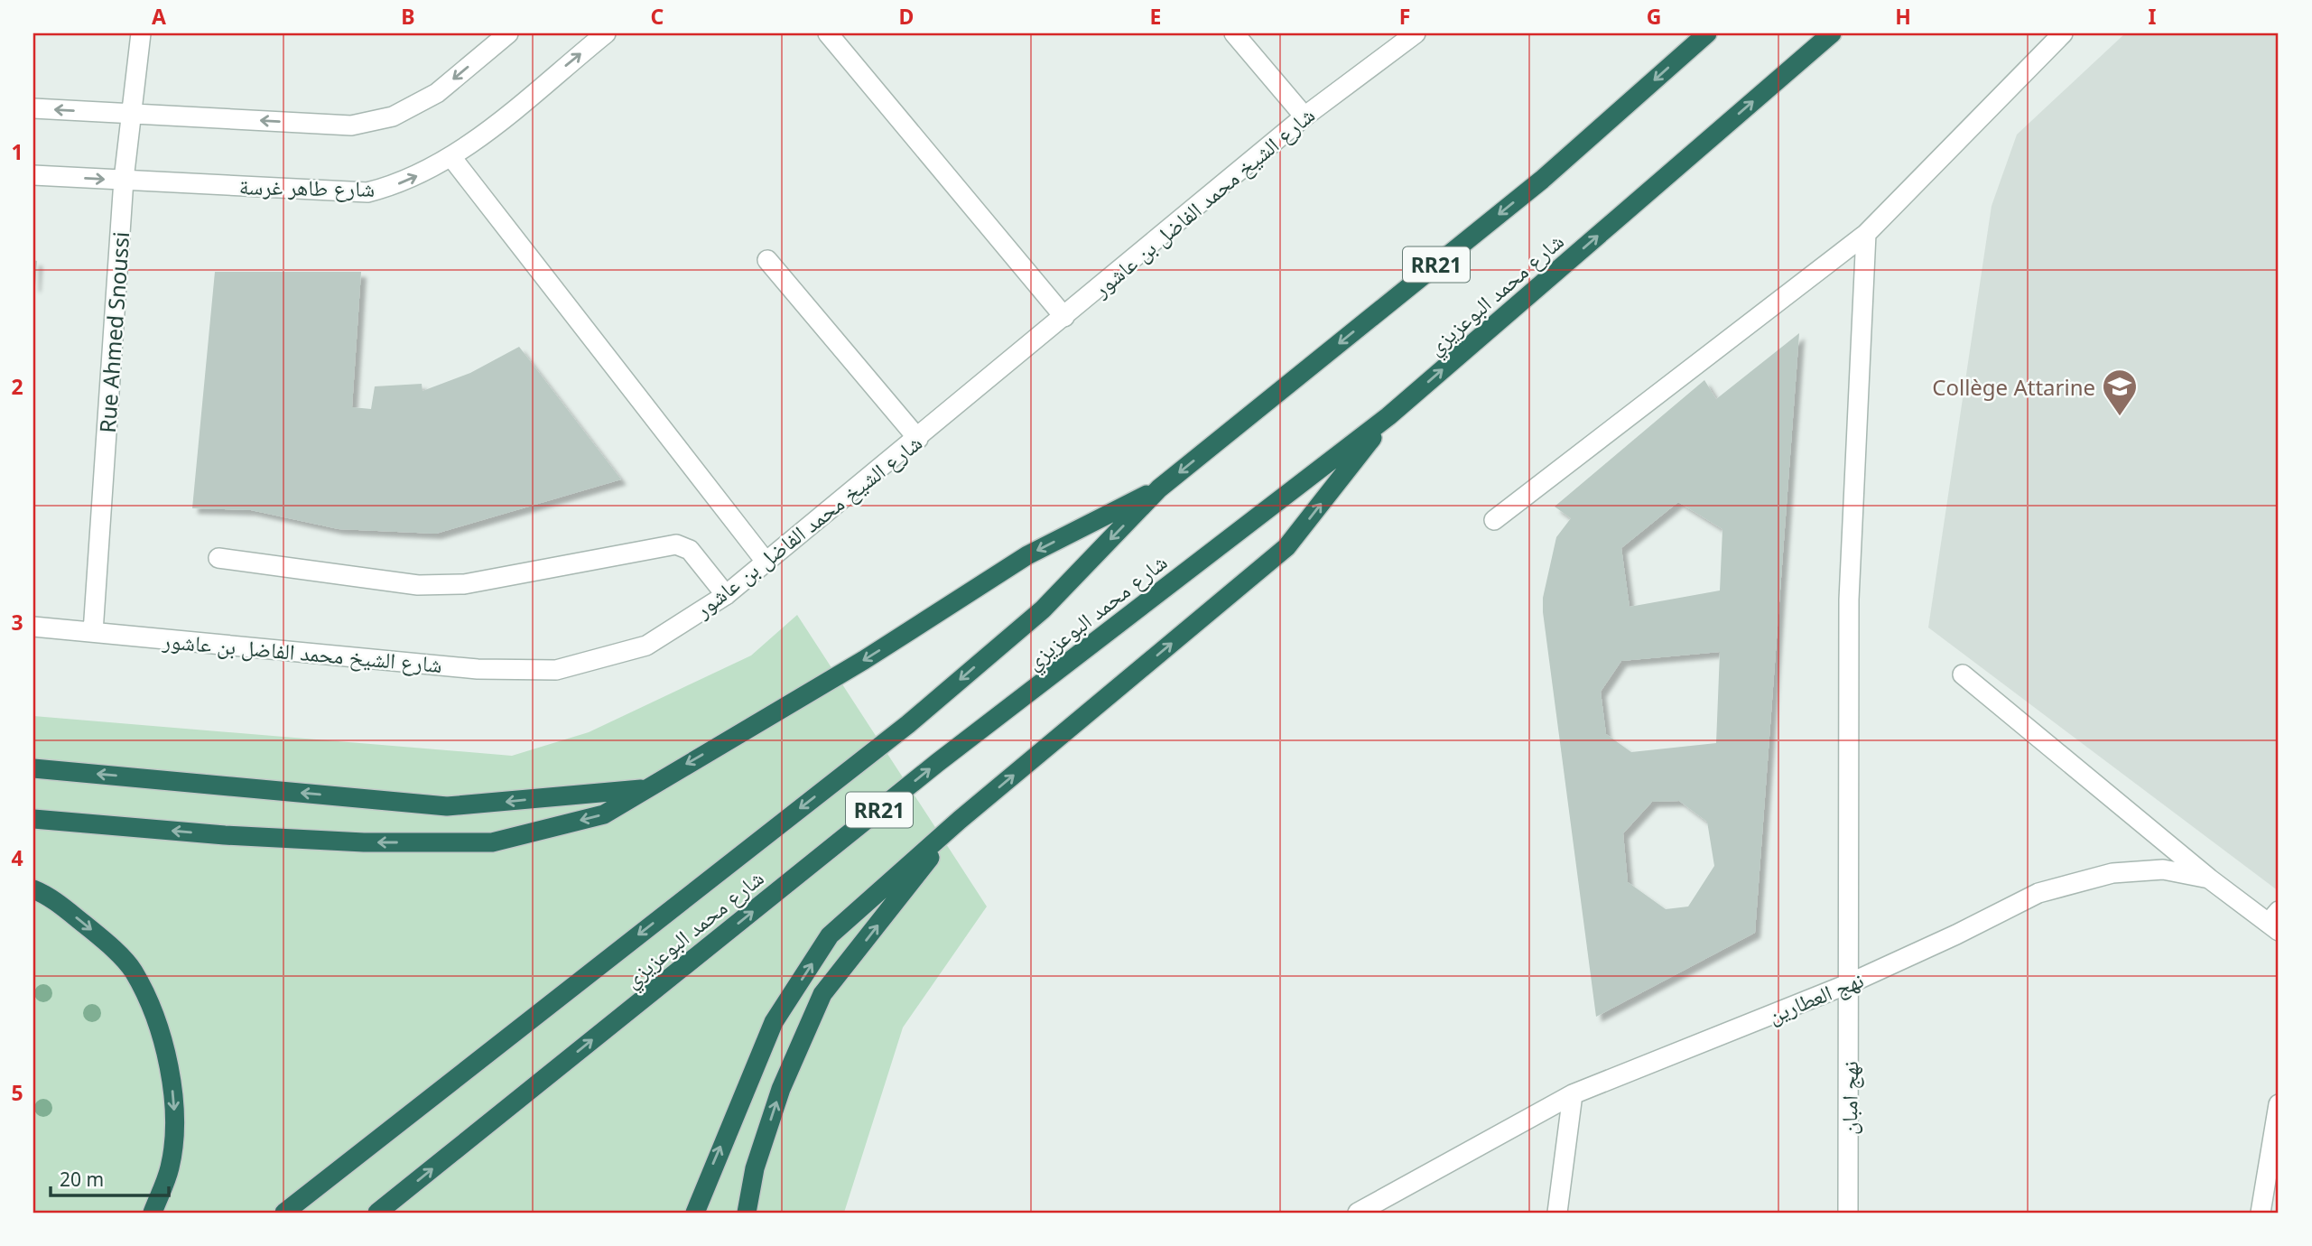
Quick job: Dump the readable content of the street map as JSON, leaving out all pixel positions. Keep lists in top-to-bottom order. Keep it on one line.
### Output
{"streets":{"highway":["RR21","شارع محمد البوعزيزي"],"street":["شارع طاهر غرسة","شارع الشيخ محمد الفاضل بن عاشور","Rue Ahmed Snoussi","نهج العطارين","نهج امبان"]},"crossings":[["شارع طاهر غرسة","Rue Ahmed Snoussi"],["شارع الشيخ محمد الفاضل بن عاشور","Rue Ahmed Snoussi"],["نهج العطارين","نهج امبان"]],"places":{"school or university":["Collège Attarine"]},"scale_bar":"20 m","grid":{"columns":["A","B","C","D","E","F","G","H","I"],"rows":["1","2","3","4","5"]}}
